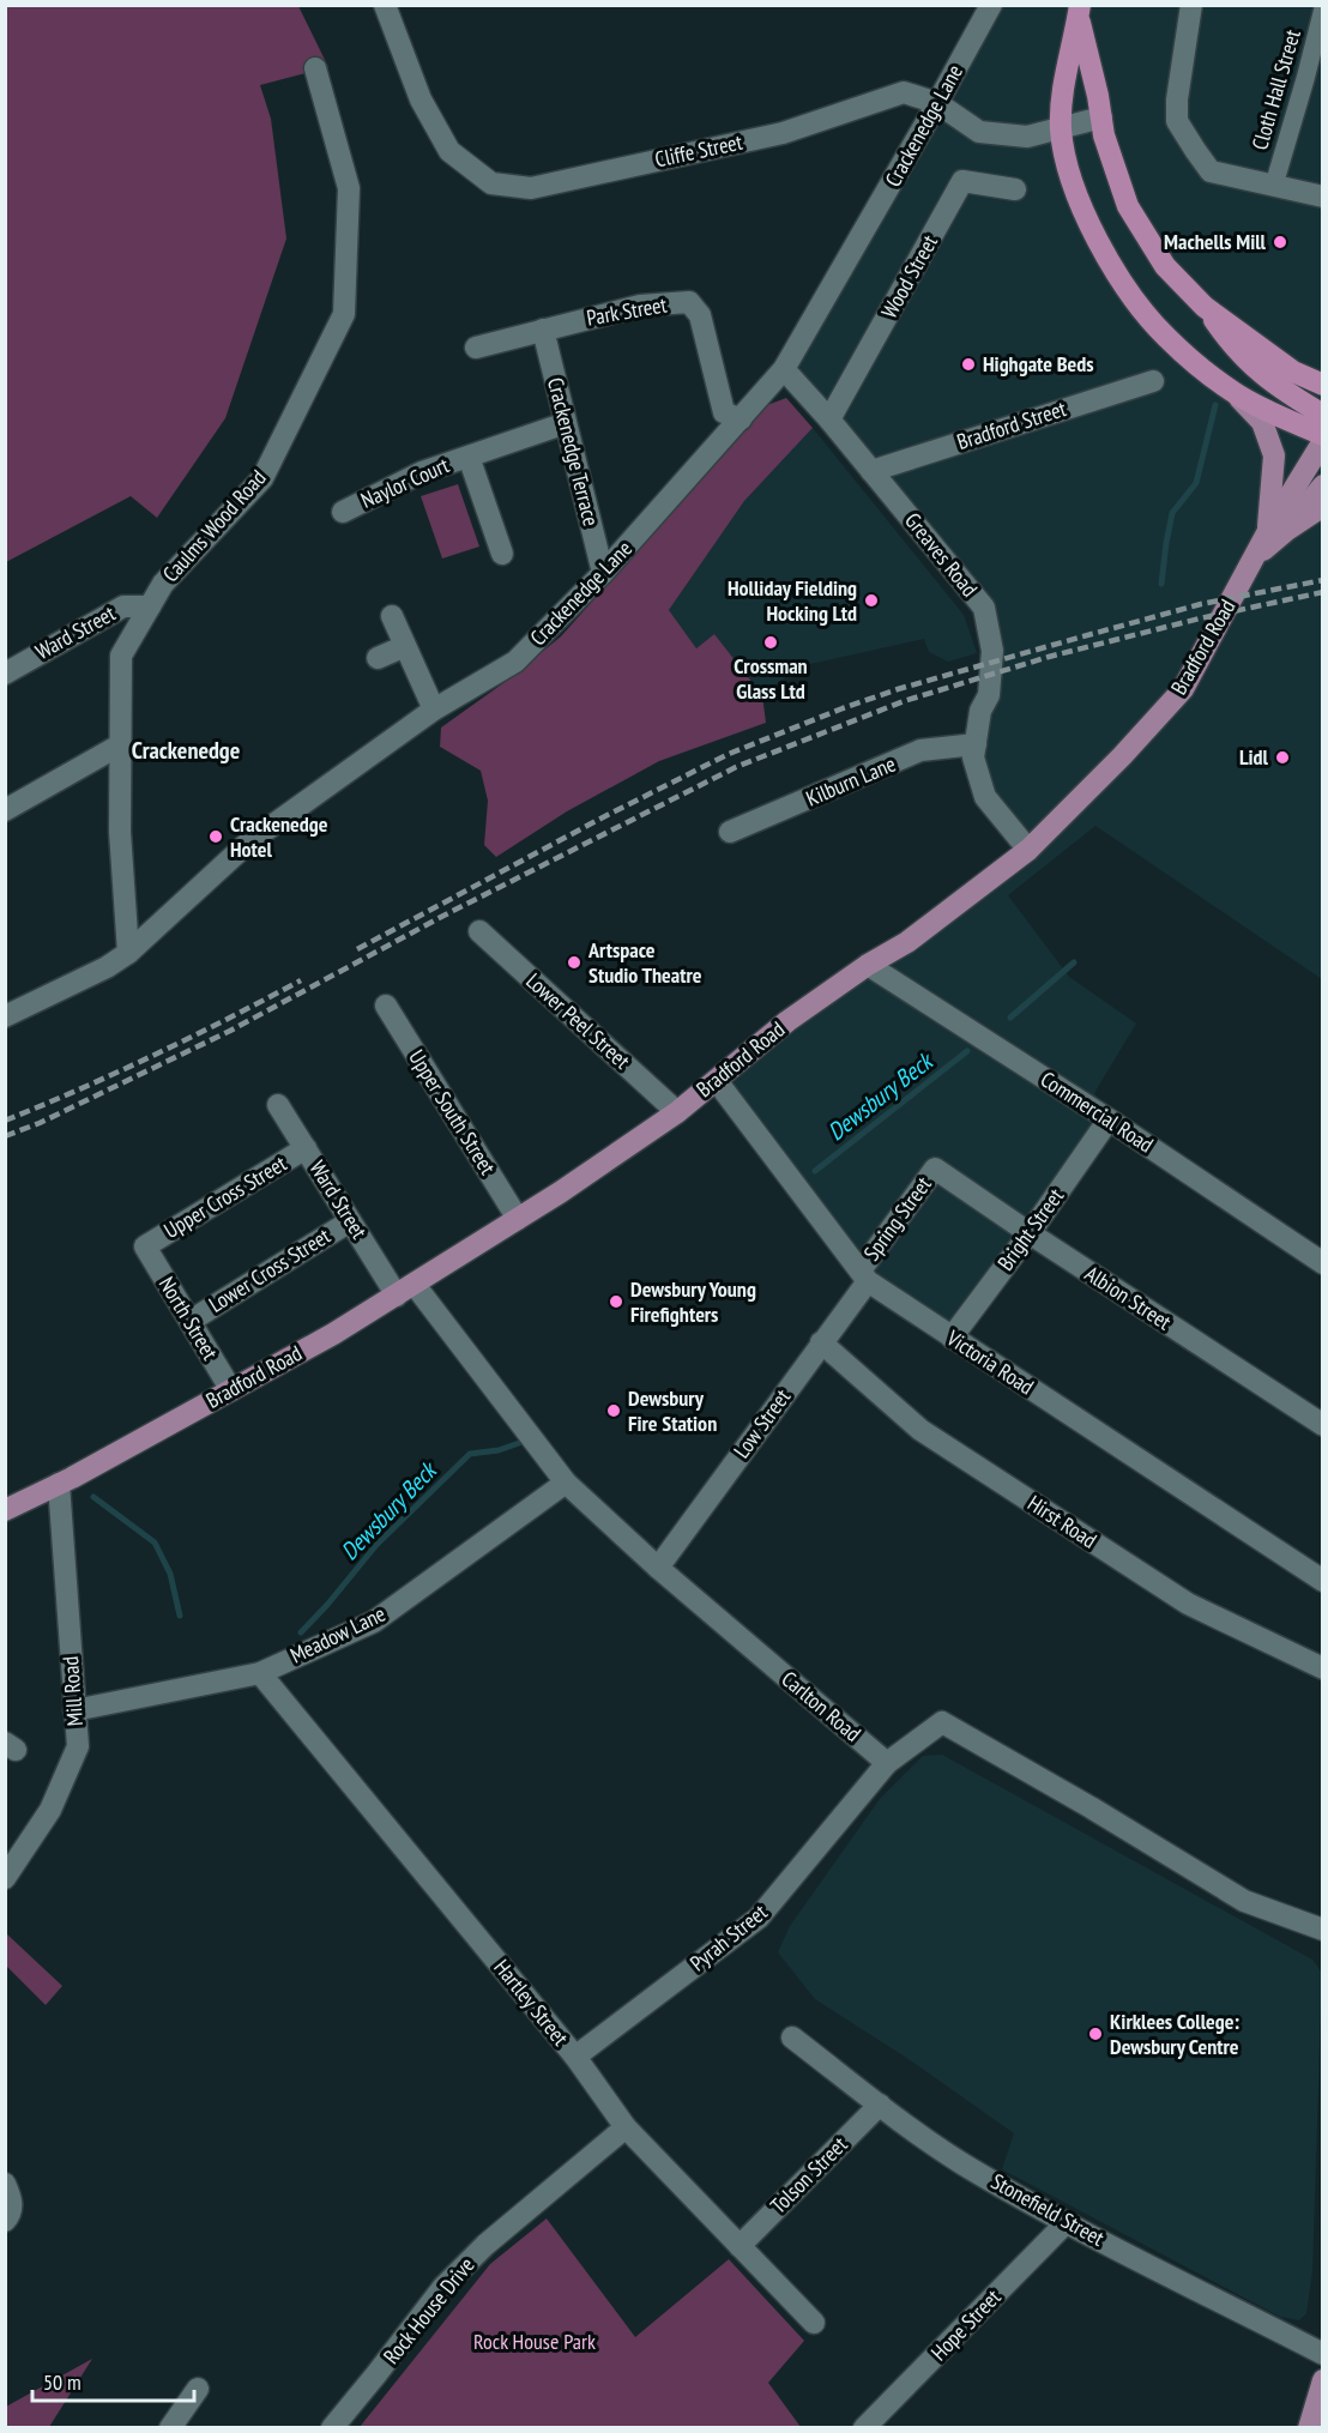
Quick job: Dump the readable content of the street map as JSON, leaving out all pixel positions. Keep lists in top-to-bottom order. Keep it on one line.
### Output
{"streets":{"main road":["Bradford Road"],"street":["Cloth Hall Street","Crackenedge Lane","Cliffe Street","Wood Street","Park Street","Bradford Street","Crackenedge Terrace","Naylor Court","Caulms Wood Road","Greaves Road","Ward Street","Kilburn Lane","Lower Peel Street","Upper South Street","Commercial Road","Upper Cross Street","Spring Street","Bright Street","Lower Cross Street","Albion Street","North Street","Victoria Road","Low Street","Hirst Road","Meadow Lane","Mill Road","Carlton Road","Pyrah Street","Hartley Street","Tolson Street","Stonefield Street","Rock House Drive","Hope Street"]},"crossings":[["Crackenedge Lane","Cliffe Street"],["Crackenedge Lane","Park Street"],["Crackenedge Lane","Crackenedge Terrace"],["Crackenedge Lane","Caulms Wood Road"],["Crackenedge Lane","Greaves Road"],["Wood Street","Greaves Road"],["Park Street","Crackenedge Terrace"],["Bradford Street","Greaves Road"],["Crackenedge Terrace","Naylor Court"],["Caulms Wood Road","Ward Street"],["Greaves Road","Bradford Road"],["Greaves Road","Kilburn Lane"],["Ward Street","Bradford Road"],["Ward Street","Upper Cross Street"],["Ward Street","Lower Cross Street"],["Ward Street","Carlton Road"],["Bradford Road","Lower Peel Street"],["Bradford Road","Upper South Street"],["Bradford Road","Commercial Road"],["Bradford Road","North Street"],["Bradford Road","Victoria Road"],["Bradford Road","Mill Road"],["Bradford Road","Carlton Road"],["Commercial Road","Bright Street"],["Upper Cross Street","North Street"],["Spring Street","Albion Street"],["Spring Street","Victoria Road"],["Spring Street","Low Street"],["Bright Street","Albion Street"],["Bright Street","Victoria Road"],["Lower Cross Street","North Street"],["Victoria Road","Low Street"],["Low Street","Hirst Road"],["Low Street","Carlton Road"],["Meadow Lane","Mill Road"],["Meadow Lane","Carlton Road"],["Meadow Lane","Hartley Street"],["Carlton Road","Pyrah Street"],["Pyrah Street","Hartley Street"],["Hartley Street","Tolson Street"],["Hartley Street","Rock House Drive"],["Tolson Street","Stonefield Street"],["Stonefield Street","Hope Street"]],"districts":["Crackenedge"],"water":["Dewsbury Beck"],"parks":["Rock House Park"],"places":["Machells Mill","Highgate Beds","Holliday Fielding Hocking Ltd","Crossman Glass Ltd","Lidl","Crackenedge Hotel","Artspace Studio Theatre","Dewsbury Young Firefighters","Dewsbury Fire Station","Kirklees College: Dewsbury Centre"],"scale_bar":"50 m"}
